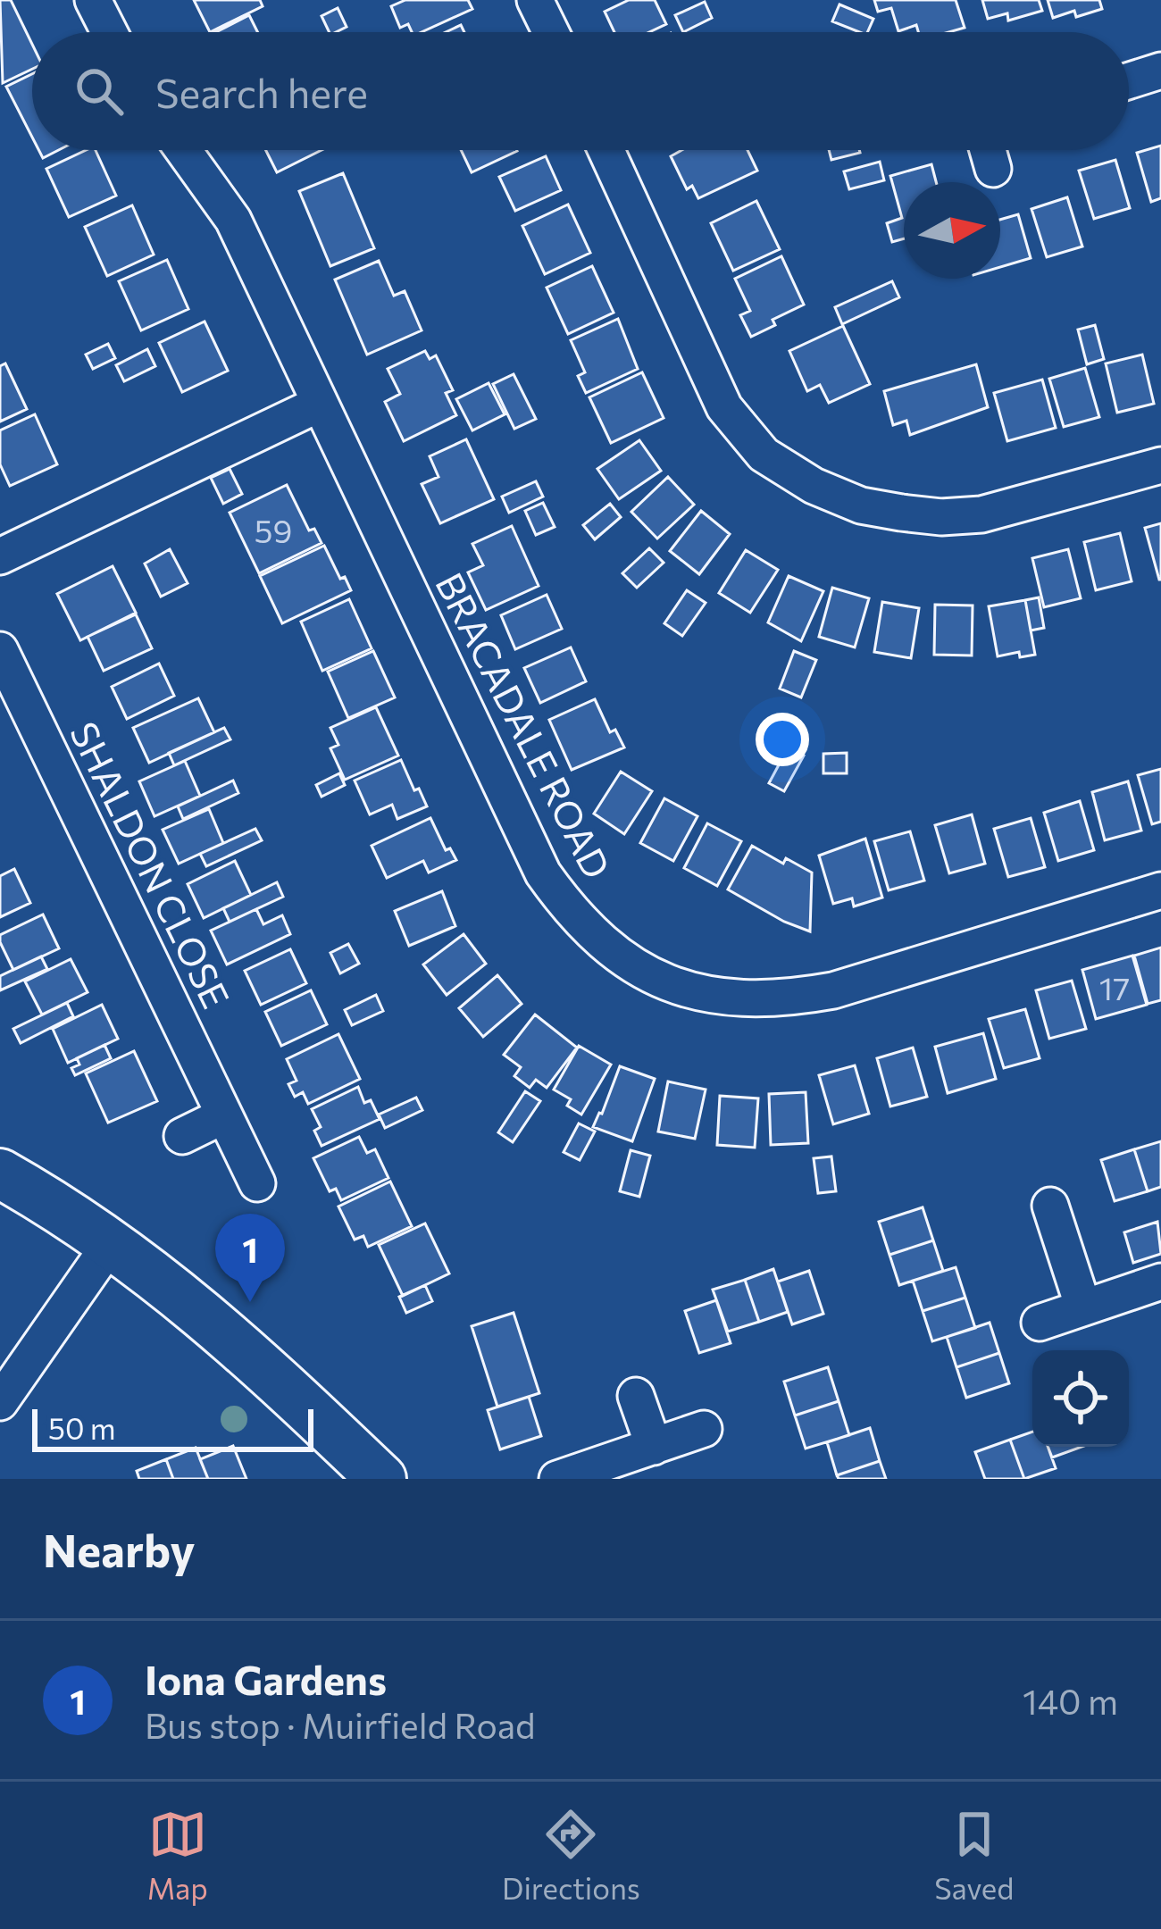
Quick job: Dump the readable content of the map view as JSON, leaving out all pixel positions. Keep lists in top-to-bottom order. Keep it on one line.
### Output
{"streets":{"street":["BRACADALE ROAD","SHALDON CLOSE"]},"house_numbers":["59","17"],"scale_bar":"50 m","north":"right","page":{"search":"Search here","pins":"1","scale":"50 m","heading":"Nearby","list":[{"mark":"1","name":"Iona Gardens","note":"Bus stop · Muirfield Road","value":"140 m"}],"nav":["Map","Directions","Saved"]}}
